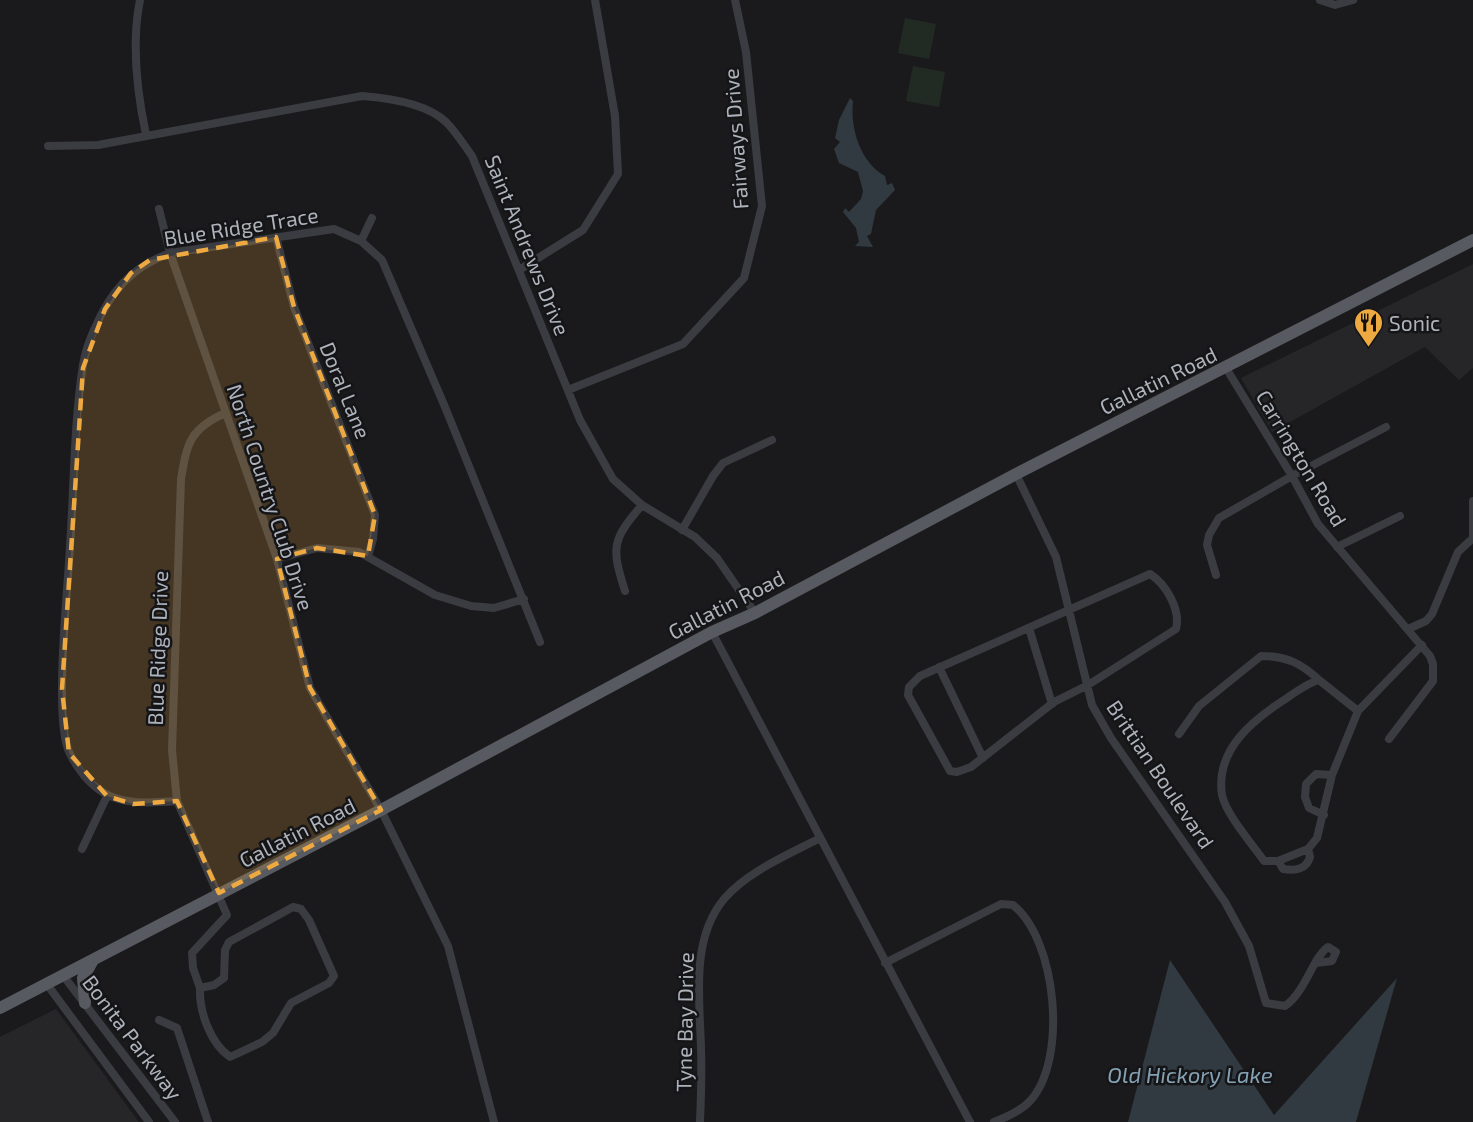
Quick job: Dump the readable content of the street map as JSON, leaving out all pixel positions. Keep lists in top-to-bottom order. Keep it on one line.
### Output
{"streets":{"main road":["Gallatin Road"],"street":["Fairways Drive","Blue Ridge Trace","Saint Andrews Drive","Doral Lane","Carrington Road","North Country Club Drive","Blue Ridge Drive","Brittian Boulevard","Tyne Bay Drive","Bonita Parkway"]},"crossings":[["Fairways Drive","Saint Andrews Drive"],["Blue Ridge Trace","Doral Lane"],["Blue Ridge Trace","North Country Club Drive"],["Blue Ridge Trace","Blue Ridge Drive"],["Saint Andrews Drive","Gallatin Road"],["Gallatin Road","Carrington Road"],["Gallatin Road","North Country Club Drive"],["Gallatin Road","Blue Ridge Drive"],["Gallatin Road","Brittian Boulevard"],["Gallatin Road","Bonita Parkway"],["North Country Club Drive","Blue Ridge Drive"]],"water":["Old Hickory Lake"],"places":{"restaurant":["Sonic"]}}
